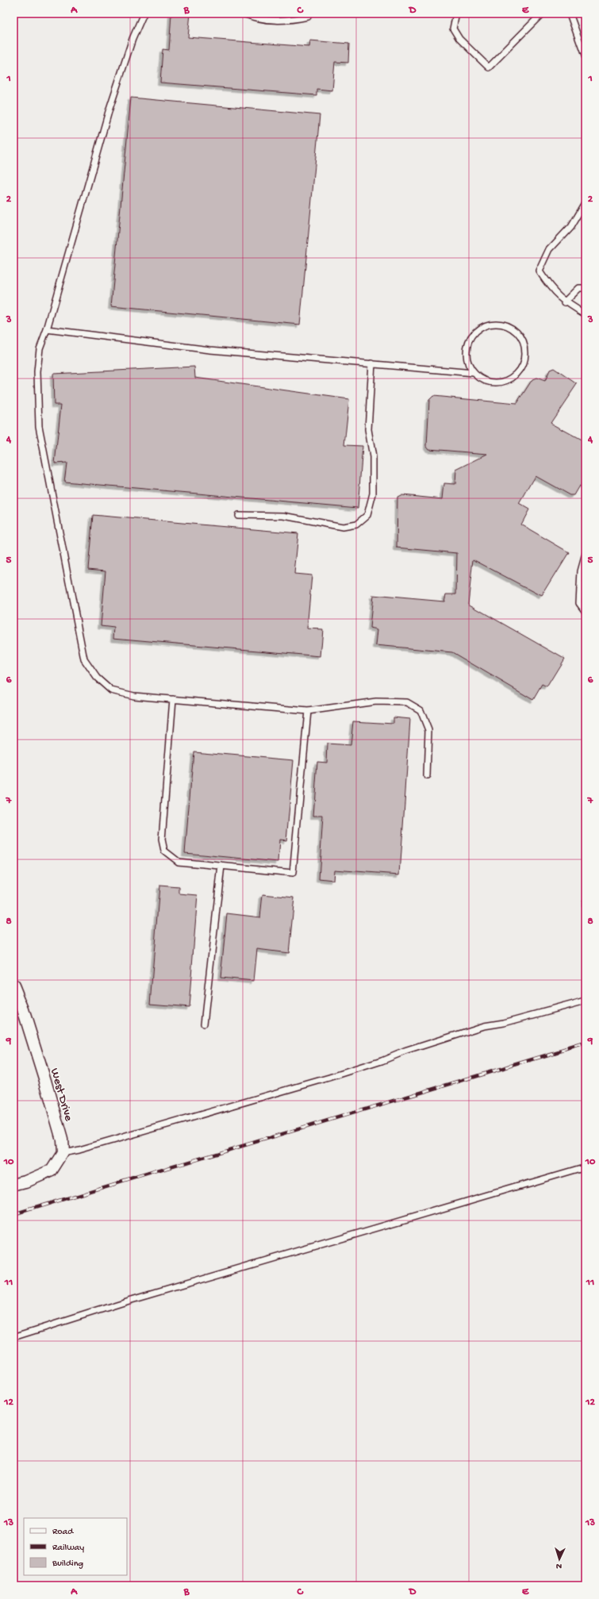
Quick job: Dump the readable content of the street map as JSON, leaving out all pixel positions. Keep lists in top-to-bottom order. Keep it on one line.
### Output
{"streets":{"street":["West Drive"]},"legend":["Road","Railway","Building"],"north":"bottom","grid":{"columns":["A","B","C","D","E"],"rows":["1","2","3","4","5","6","7","8","9","10","11","12","13"]}}
